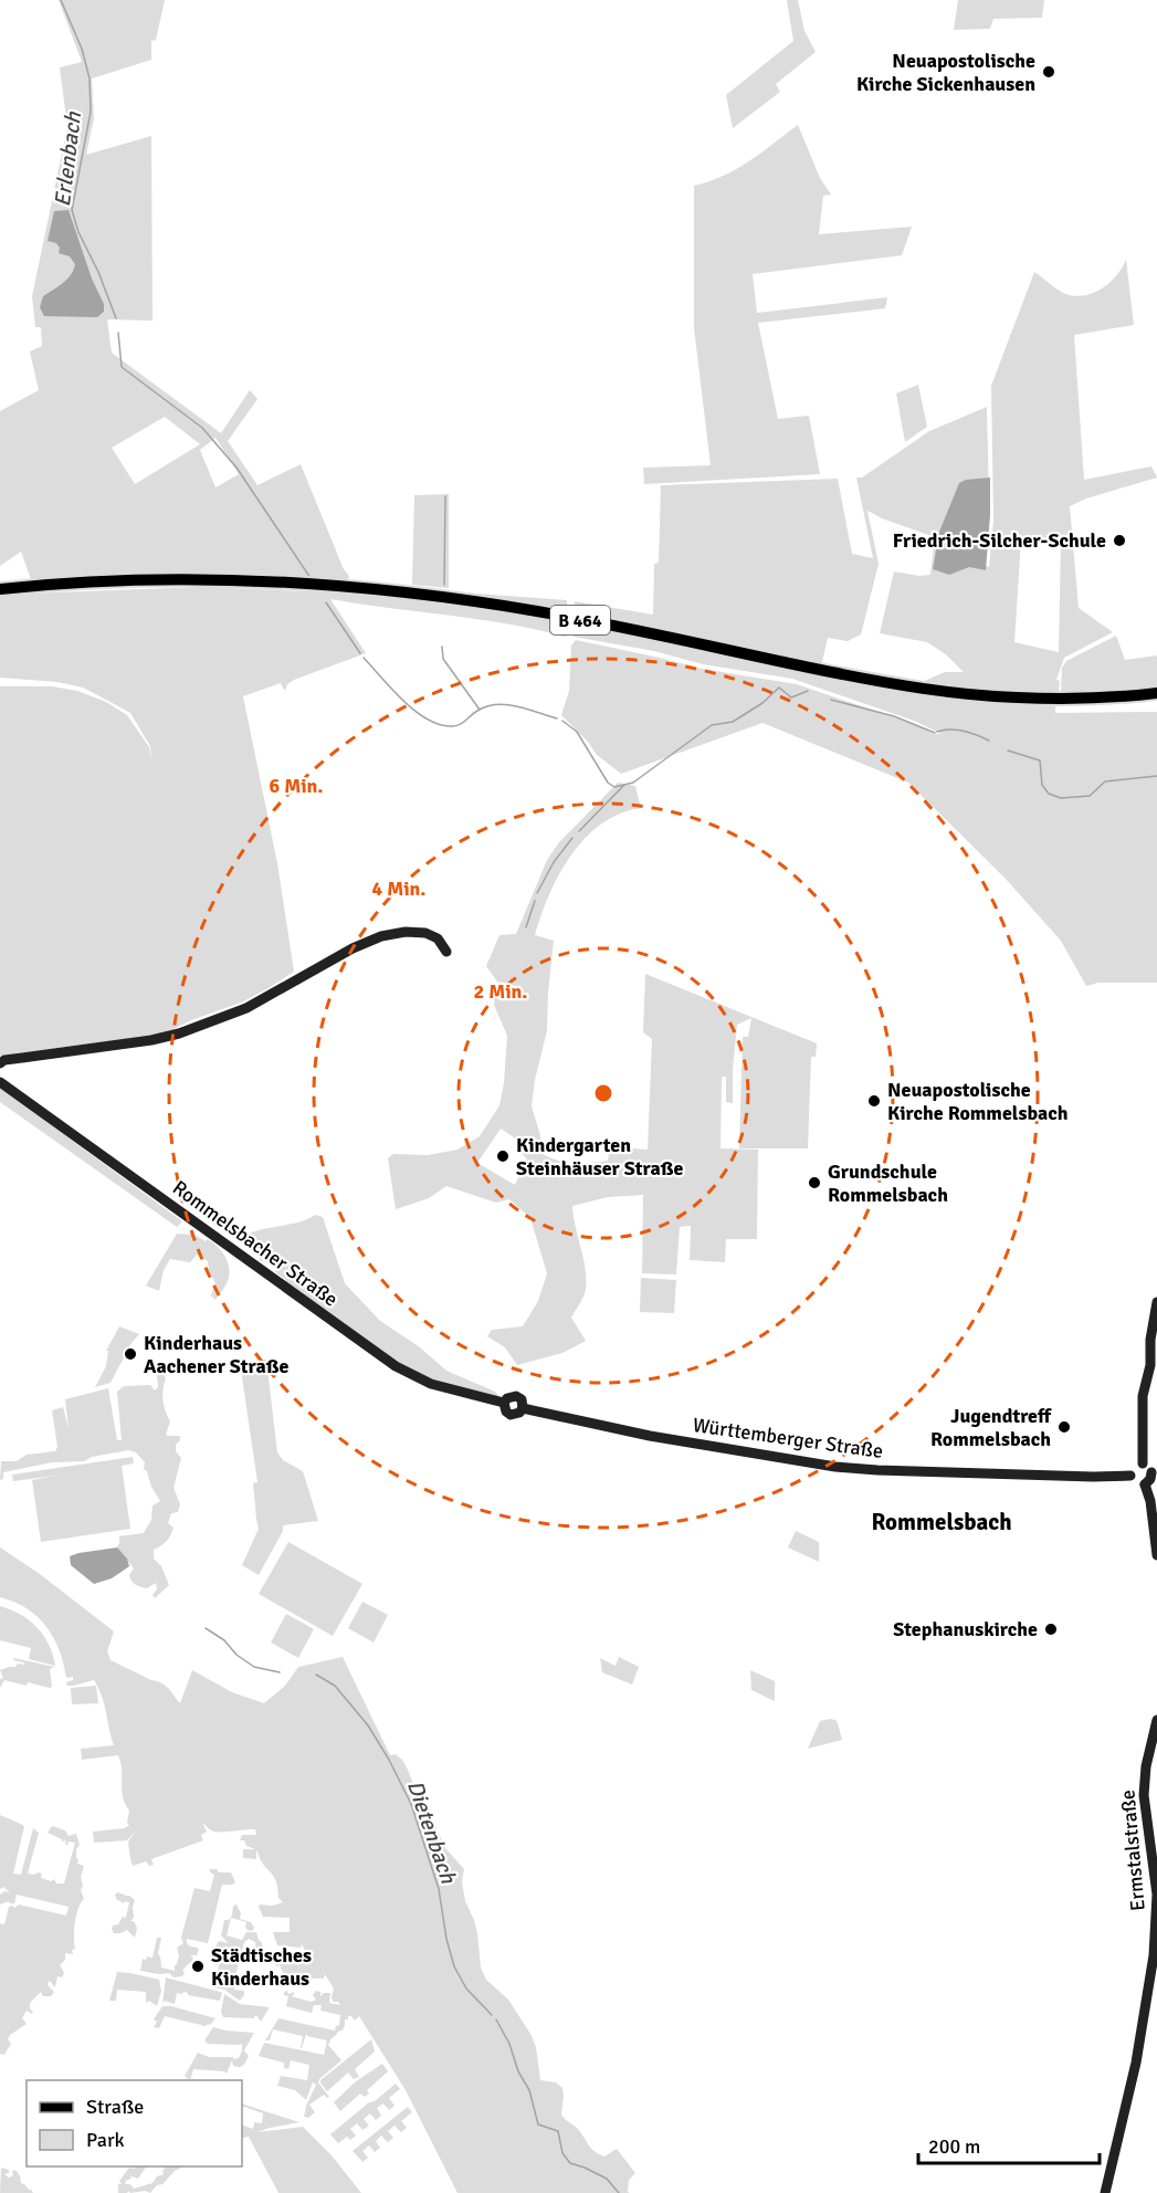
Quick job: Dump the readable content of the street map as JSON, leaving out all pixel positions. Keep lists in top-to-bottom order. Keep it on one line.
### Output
{"streets":{"main road":["B 464","Rommelsbacher Straße","Württemberger Straße","Ermstalstraße"]},"crossings":[["Rommelsbacher Straße","Württemberger Straße"]],"districts":["Rommelsbach"],"water":["Erlenbach","Dietenbach"],"places":["Neuapostolische Kirche Sickenhausen","Friedrich-Silcher-Schule","Neuapostolische Kirche Rommelsbach","Kindergarten Steinhäuser Straße","Grundschule Rommelsbach","Kinderhaus Aachener Straße","Jugendtreff Rommelsbach","Stephanuskirche","Städtisches Kinderhaus"],"legend":["Straße","Park"],"scale_bar":"200 m","rings":["6 Min.","4 Min.","2 Min."]}
